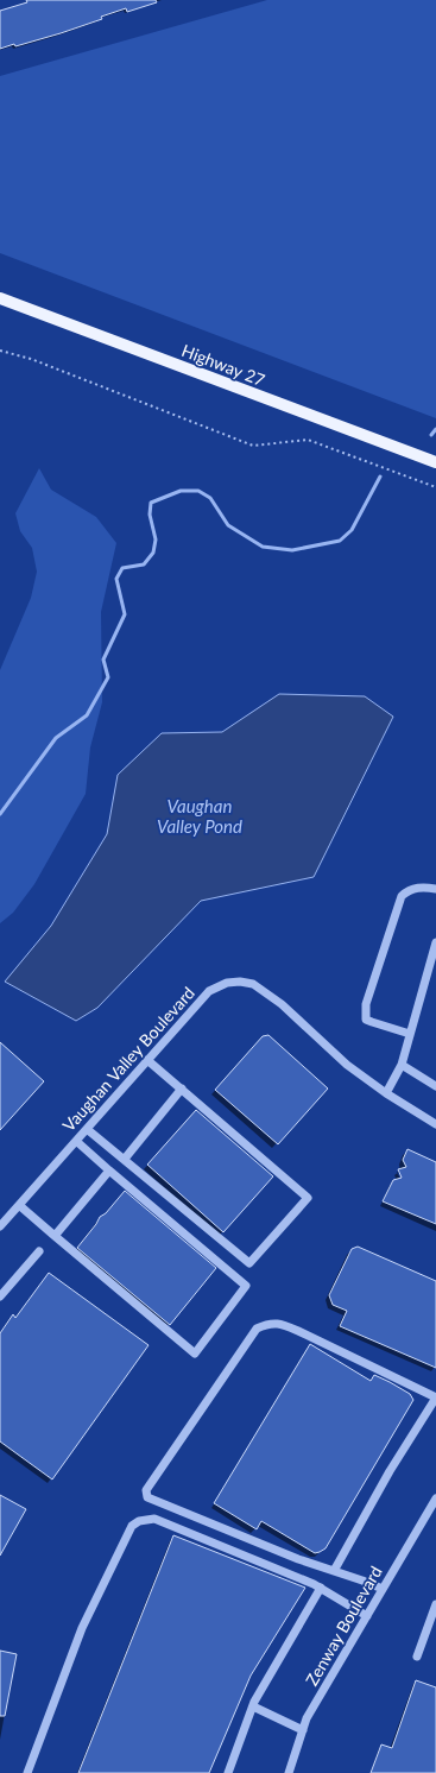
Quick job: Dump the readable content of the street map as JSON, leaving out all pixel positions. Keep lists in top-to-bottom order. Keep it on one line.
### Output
{"streets":{"main road":["Highway 27"],"street":["Vaughan Valley Boulevard","Zenway Boulevard"]},"water":["Vaughan Valley Pond"]}
